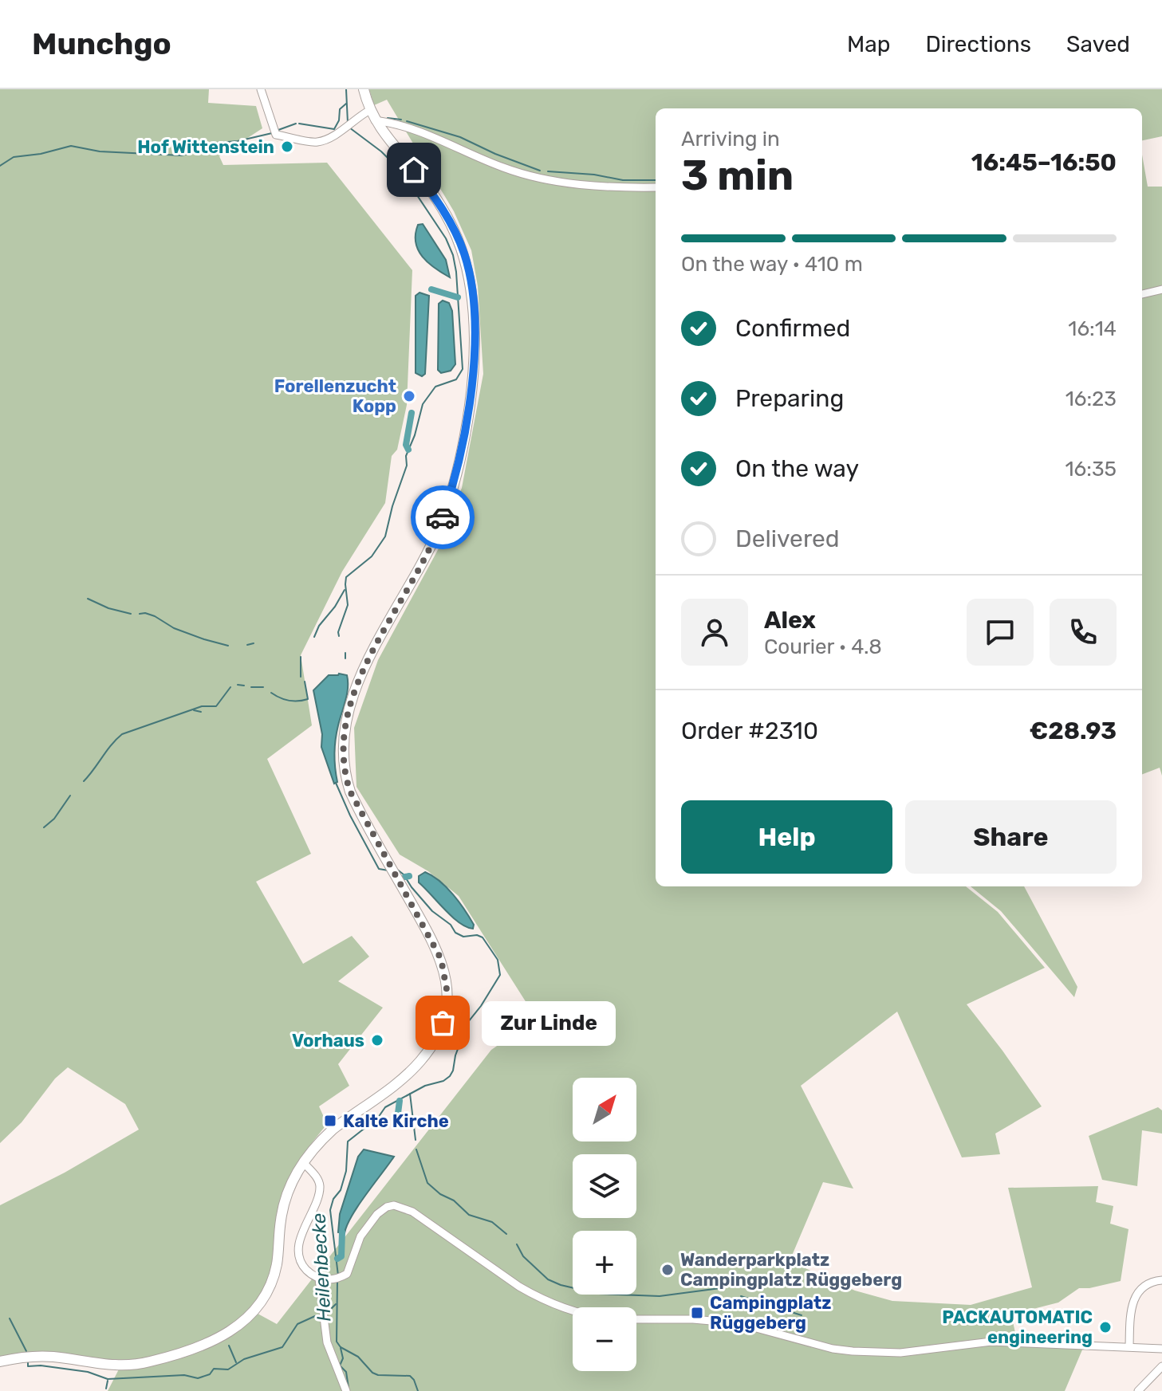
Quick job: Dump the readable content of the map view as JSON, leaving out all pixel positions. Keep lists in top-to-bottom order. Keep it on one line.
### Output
{"water":["Heilenbecke"],"places":{"other":["Hof Wittenstein","Forellenzucht Kopp","Zur Linde","Vorhaus","Wanderparkplatz Campingplatz Rüggeberg","PACKAUTOMATIC engineering"],"transit":["Kalte Kirche","Campingplatz Rüggeberg"]},"north":"top right","page":{"header":"Munchgo","nav":["Map","Directions","Saved"],"heading":["3 min","Arriving in","16:45–16:50"],"panel":["Alex","Courier · 4.8","Order #2310","€28.93"],"bar":"On the way · 410 m","list":[["Confirmed","16:14"],["Preparing","16:23"],["On the way","16:35"],"Delivered"],"buttons":["Help","Share"],"bubble":"Zur Linde","map_buttons":["+","−"]}}
